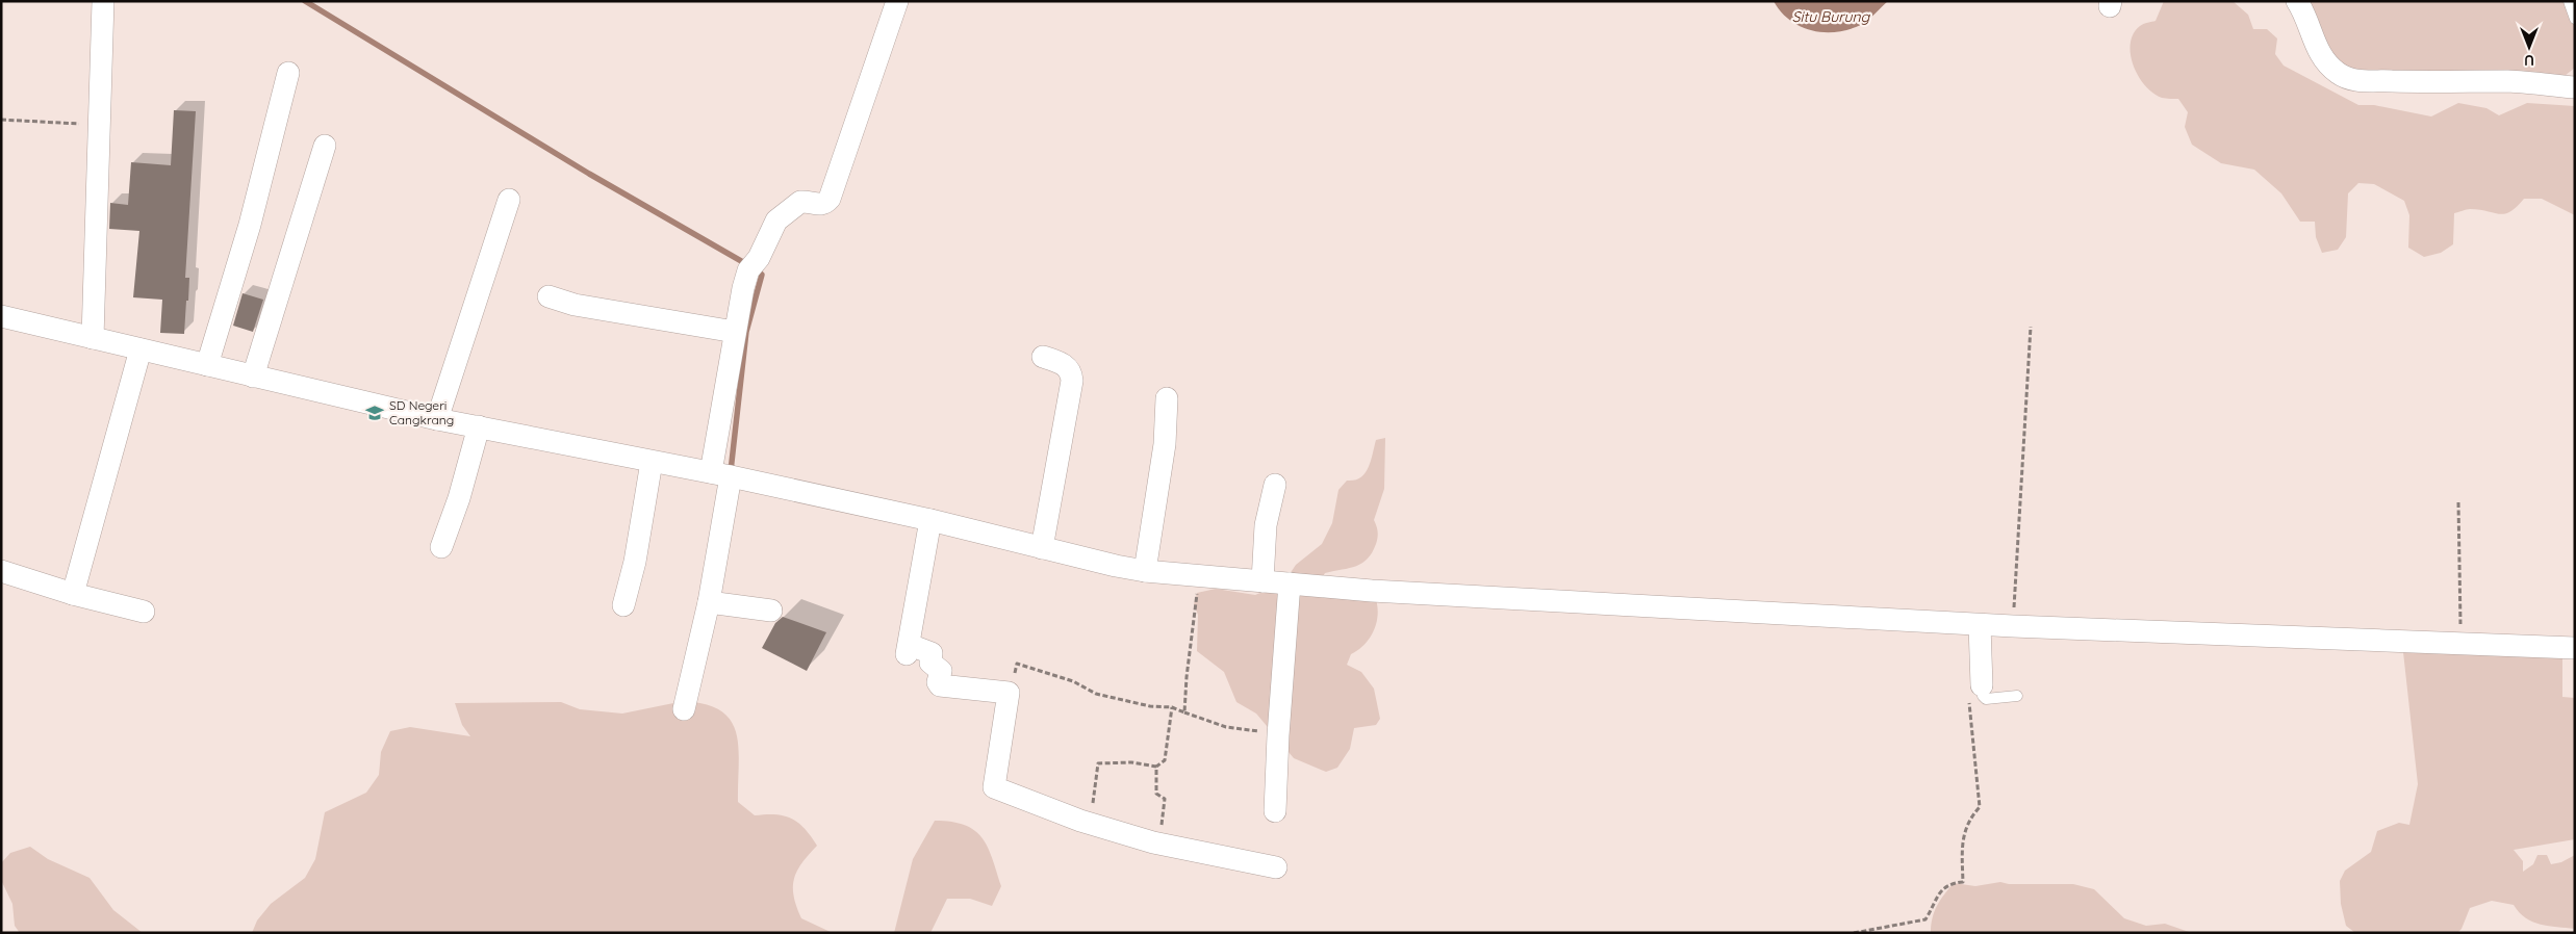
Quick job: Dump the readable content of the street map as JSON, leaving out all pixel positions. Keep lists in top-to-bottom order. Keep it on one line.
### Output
{"water":["Situ Burung"],"places":{"school or university":["SD Negeri Cangkrang"]},"north":"bottom"}
